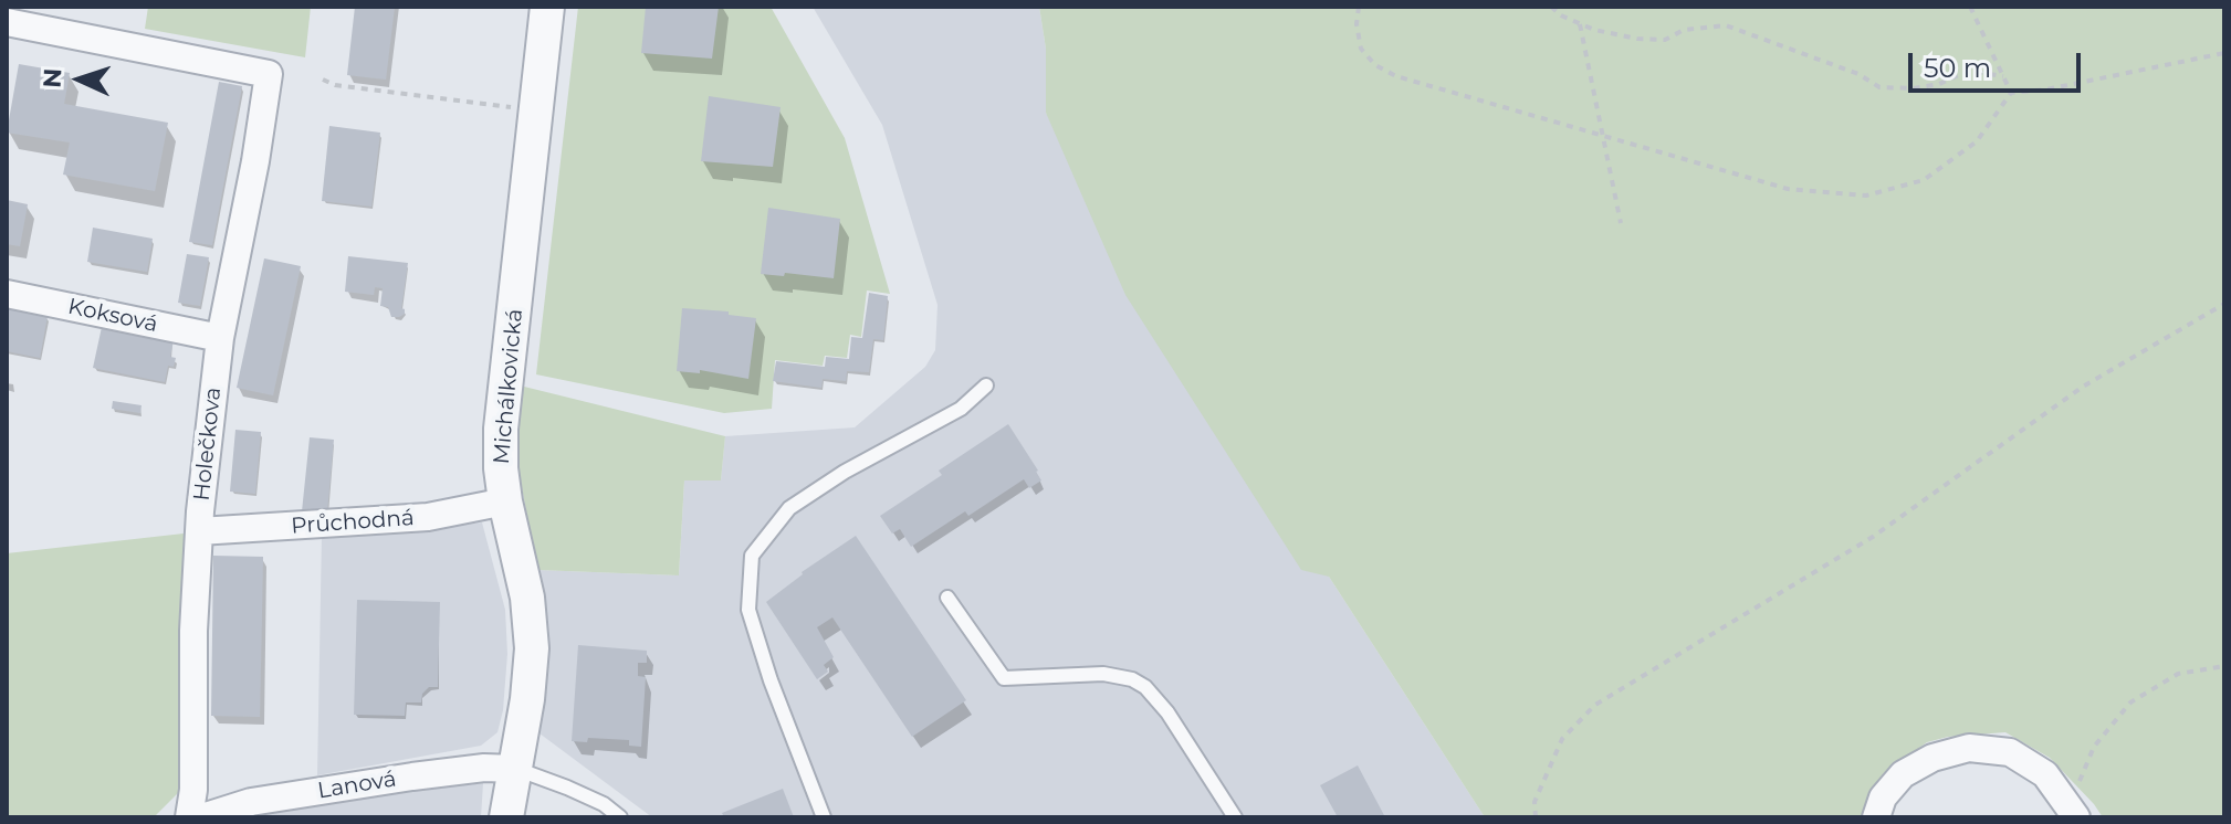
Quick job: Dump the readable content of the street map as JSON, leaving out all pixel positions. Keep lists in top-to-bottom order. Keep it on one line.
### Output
{"streets":{"street":["Koksová","Michálkovická","Holečkova","Průchodná","Lanová"]},"crossings":[["Koksová","Holečkova"],["Michálkovická","Průchodná"],["Michálkovická","Lanová"],["Holečkova","Průchodná"]],"scale_bar":"50 m","north":"left"}
